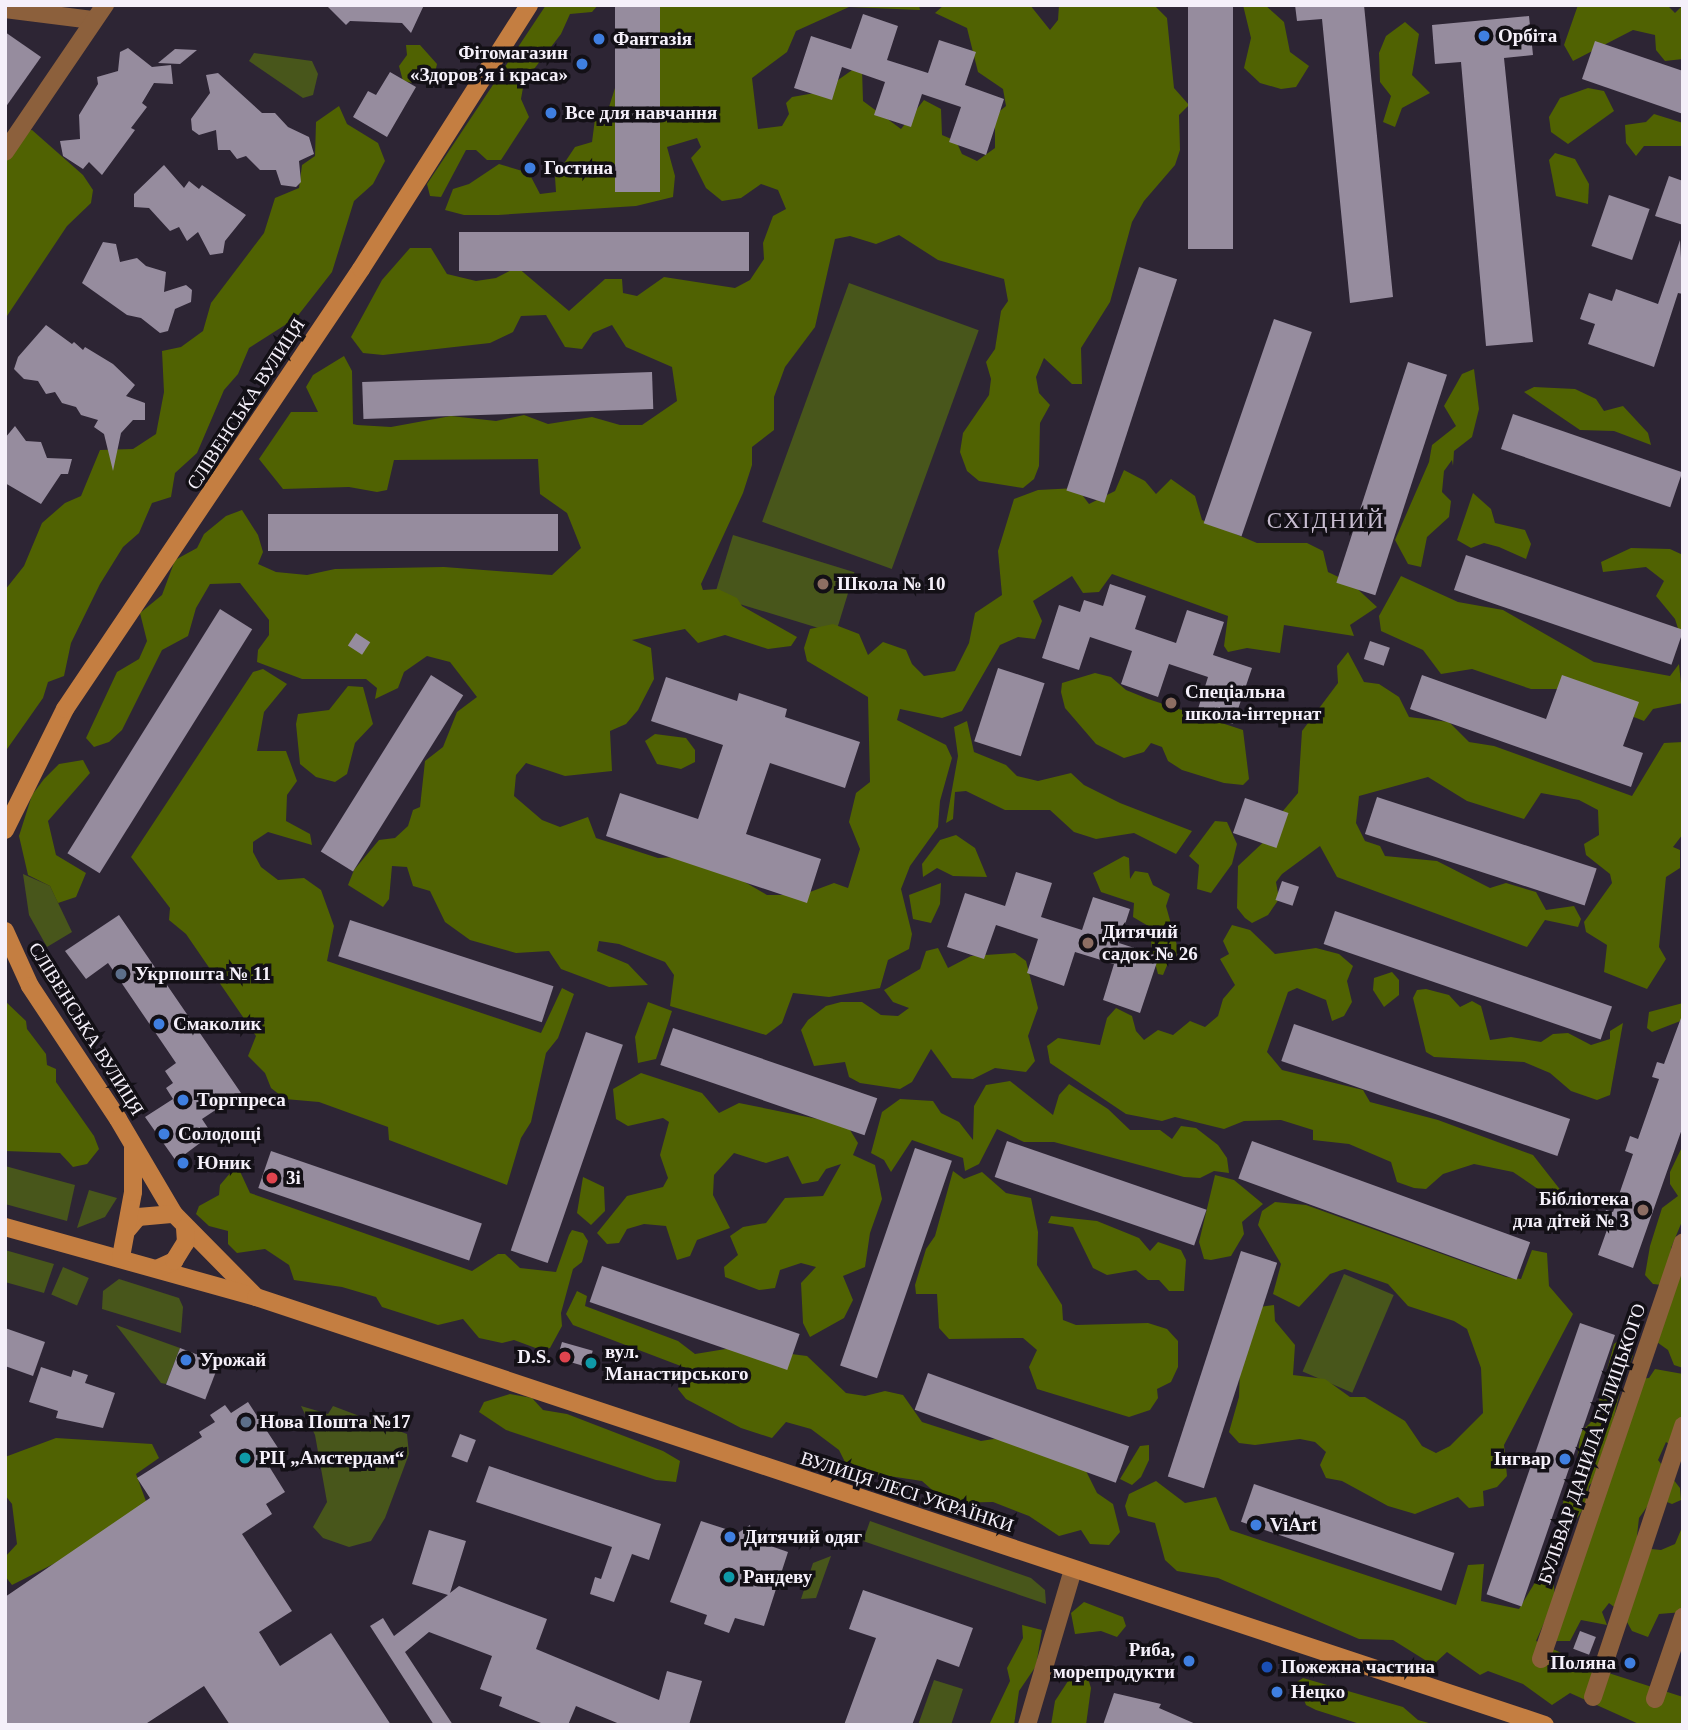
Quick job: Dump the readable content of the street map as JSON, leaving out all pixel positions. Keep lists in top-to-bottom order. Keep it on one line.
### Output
{"streets":{"main road":["СЛІВЕНСЬКА ВУЛИЦЯ","ВУЛИЦЯ ЛЕСІ УКРАЇНКИ"],"street":["БУЛЬВАР ДАНИЛА ГАЛИЦЬКОГО"]},"crossings":[["СЛІВЕНСЬКА ВУЛИЦЯ","ВУЛИЦЯ ЛЕСІ УКРАЇНКИ"]],"districts":["СХІДНИЙ"],"places":["Орбіта","Фантазія","Фітомагазин «Здоровʼя і краса»","Все для навчання","Гостина","Школа № 10","Спеціальна школа-інтернат","Дитячий садок № 26","Укрпошта № 11","Смаколик","Торгпреса","Солодощі","Юник","3і","Бібліотека дла дітей № 3","D.S.","Урожай","вул. Манастирського","Нова Пошта №17","РЦ „Амстердам“","Інгвар","ViArt","Дитячий одяг","Рандеву","Риба, морепродукти","Поляна","Пожежна частина","Нецко"]}
